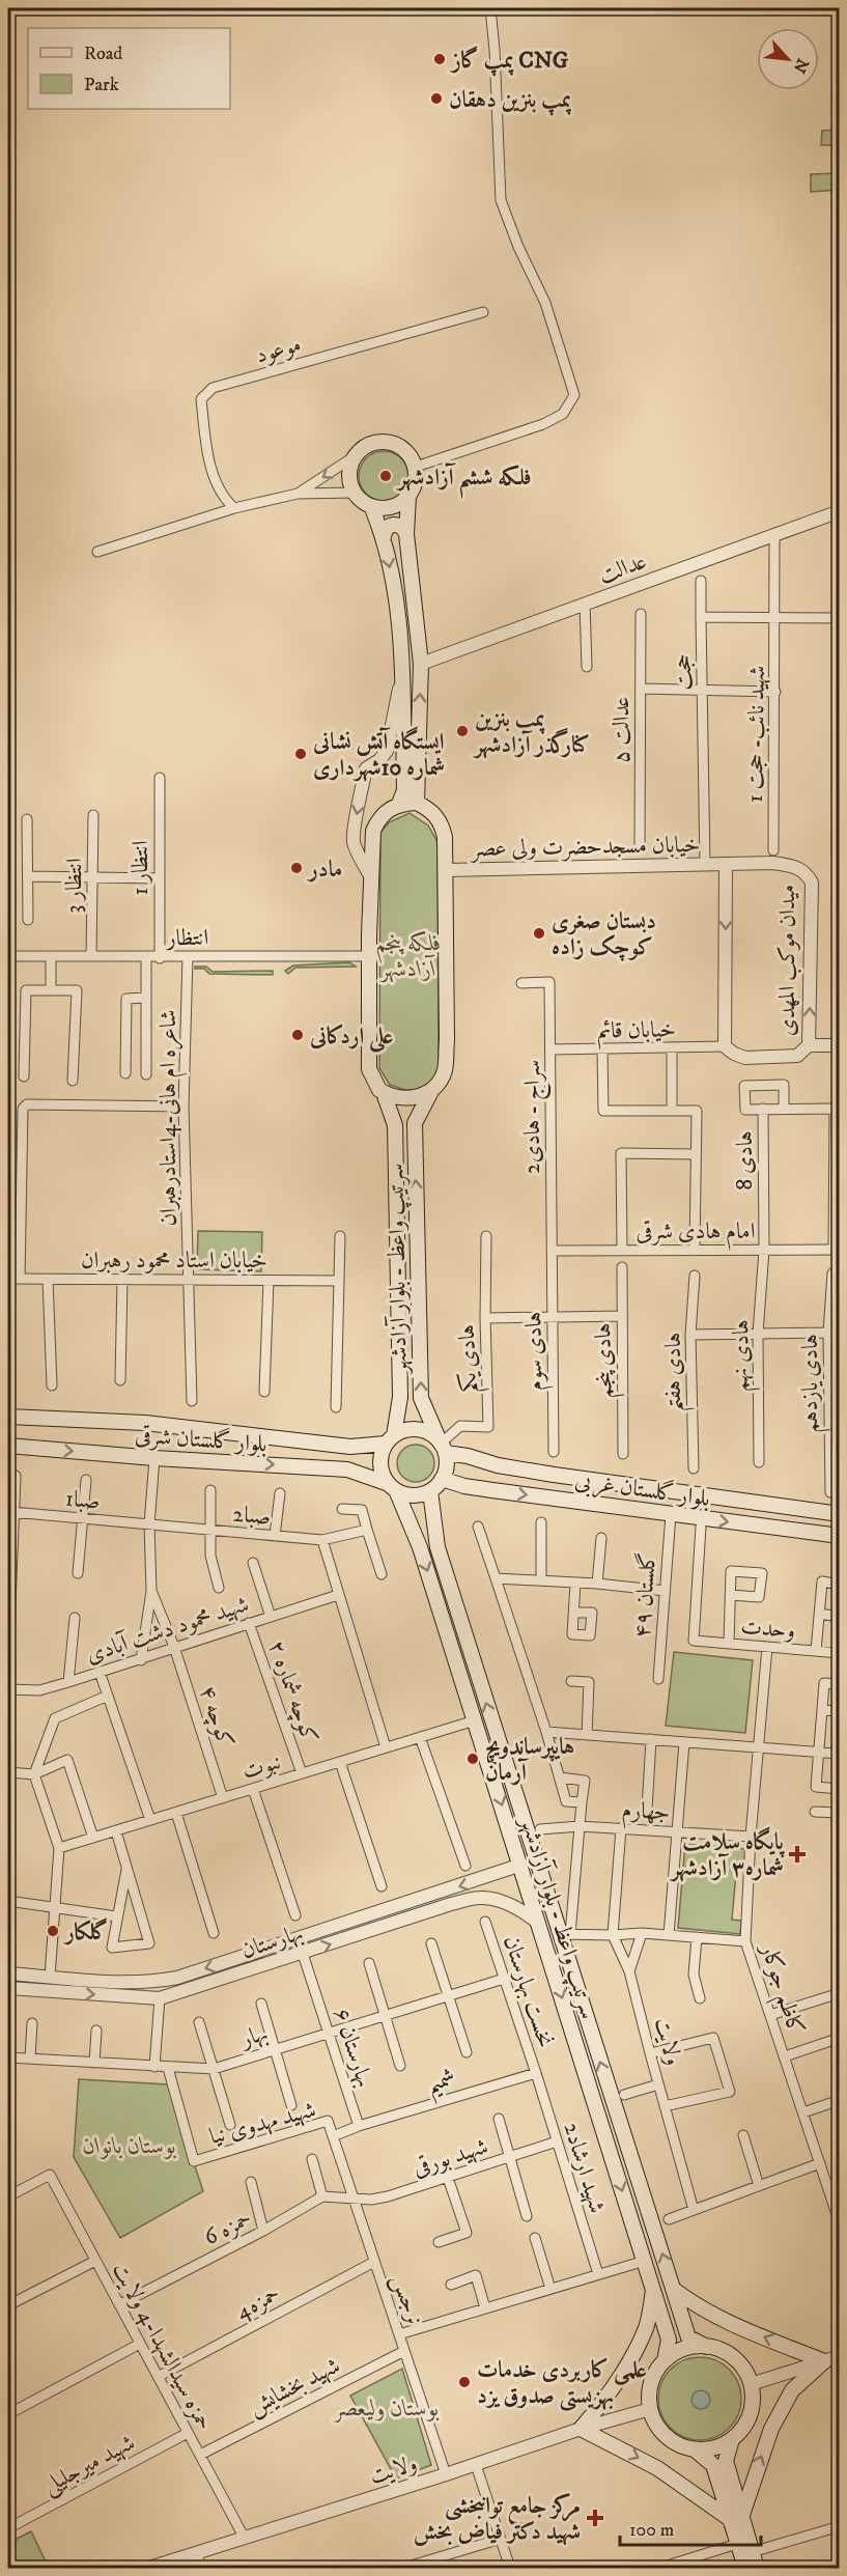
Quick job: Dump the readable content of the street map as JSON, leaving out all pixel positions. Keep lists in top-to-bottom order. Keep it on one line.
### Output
{"streets":{"main road":["سرتیپ واعظ - بلوار آزادشهر","بلوار گلستان شرقی","بلوار گلستان غربی"],"street":["موعود","عدالت","حجت","عدالت ۵","شهید نائب- حجت 1","خیابان مسجدحضرت ولی عصر","انتظار 1","انتظار 3","انتظار","میدان موکب المهدی","خیابان قائم","سراج - هادی2","شاعره ام هانی-4استادرهبران","هادی 8","امام هادی شرقی","خیابان استاد محمود رهبران","هادی سوم","هادی نهم","هادی یکم","هادی پنجم","هادی هفتم","هادی یازدهم","صبا1","صبا2","گلستان ۴۹","وحدت","شهید محمود دشت آبادی","کوچه شماره ۲","کوچه ۴","نبوت","جهارم","بهارستان","کاظم جوکار","نخست بهارستان","بهار","ولایت","بهارستان ۶","شمیم","شهید مهدوی نیا","شهید بورقی","شهید ارشاد2","حمزه 6","نرجس","حمزه4","حمزه سیدالشهدا-4 ولایت","شهید بخشایش","شهید میرجلیلی"]},"crossings":[["عدالت","شهید نائب- حجت 1"],["حجت","خیابان مسجدحضرت ولی عصر"],["خیابان مسجدحضرت ولی عصر","میدان موکب المهدی"],["خیابان مسجدحضرت ولی عصر","سرتیپ واعظ - بلوار آزادشهر"],["انتظار 1","انتظار"],["انتظار 3","انتظار"],["انتظار","شاعره ام هانی-4استادرهبران"],["انتظار","سرتیپ واعظ - بلوار آزادشهر"],["میدان موکب المهدی","خیابان قائم"],["خیابان قائم","سراج - هادی2"],["سراج - هادی2","امام هادی شرقی"],["سراج - هادی2","هادی سوم"],["شاعره ام هانی-4استادرهبران","خیابان استاد محمود رهبران"],["هادی 8","امام هادی شرقی"],["هادی 8","هادی نهم"],["امام هادی شرقی","هادی سوم"],["امام هادی شرقی","هادی نهم"],["سرتیپ واعظ - بلوار آزادشهر","هادی یکم"],["سرتیپ واعظ - بلوار آزادشهر","بلوار گلستان شرقی"],["سرتیپ واعظ - بلوار آزادشهر","بلوار گلستان غربی"],["سرتیپ واعظ - بلوار آزادشهر","نبوت"],["سرتیپ واعظ - بلوار آزادشهر","بهارستان"],["سرتیپ واعظ - بلوار آزادشهر","ولایت"],["هادی یکم","بلوار گلستان شرقی"],["هادی یکم","بلوار گلستان غربی"],["بلوار گلستان شرقی","بلوار گلستان غربی"],["بلوار گلستان غربی","گلستان ۴۹"],["صبا1","صبا2"],["وحدت","کاظم جوکار"],["شهید محمود دشت آبادی","کوچه شماره ۲"],["شهید محمود دشت آبادی","کوچه ۴"],["کوچه شماره ۲","نبوت"],["کوچه ۴","نبوت"],["جهارم","کاظم جوکار"],["بهارستان","بهارستان ۶"],["نخست بهارستان","بهار"],["نخست بهارستان","شمیم"],["نخست بهارستان","شهید ارشاد2"],["بهار","بهارستان ۶"],["بهار","شهید مهدوی نیا"],["ولایت","نرجس"],["ولایت","حمزه سیدالشهدا-4 ولایت"],["بهارستان ۶","شمیم"],["شمیم","شهید ارشاد2"],["شهید مهدوی نیا","نرجس"],["شهید بورقی","شهید ارشاد2"],["شهید بورقی","نرجس"],["حمزه 6","حمزه سیدالشهدا-4 ولایت"],["نرجس","حمزه4"],["نرجس","شهید بخشایش"],["حمزه4","حمزه سیدالشهدا-4 ولایت"],["حمزه سیدالشهدا-4 ولایت","شهید بخشایش"],["حمزه سیدالشهدا-4 ولایت","شهید میرجلیلی"]],"parks":["فلکه پنجم آزادشهر","بوستان بانوان","بوستان ولیعصر"],"places":{"other":["پمپ گاز CNG","پمپ بنزین دهقان","فلکه ششم آزادشهر","پمپ بنزین کنارگذر آزادشهر","ایستگاه آتش نشانی شماره 10شهرداری","مادر","دبستان صغری کوچک زاده","علی اردکانی","هایپرساندویچ آرمان","گلکار","علمی کاربردی خدمات بهزیستی صدوق یزد"],"health":["پایگاه سلامت شماره۳ آزادشهر","مرکز جامع توانبخشی شهید دکتر فیاض بخش"]},"legend":["Road","Park"],"scale_bar":"100 m","north":"bottom right"}
